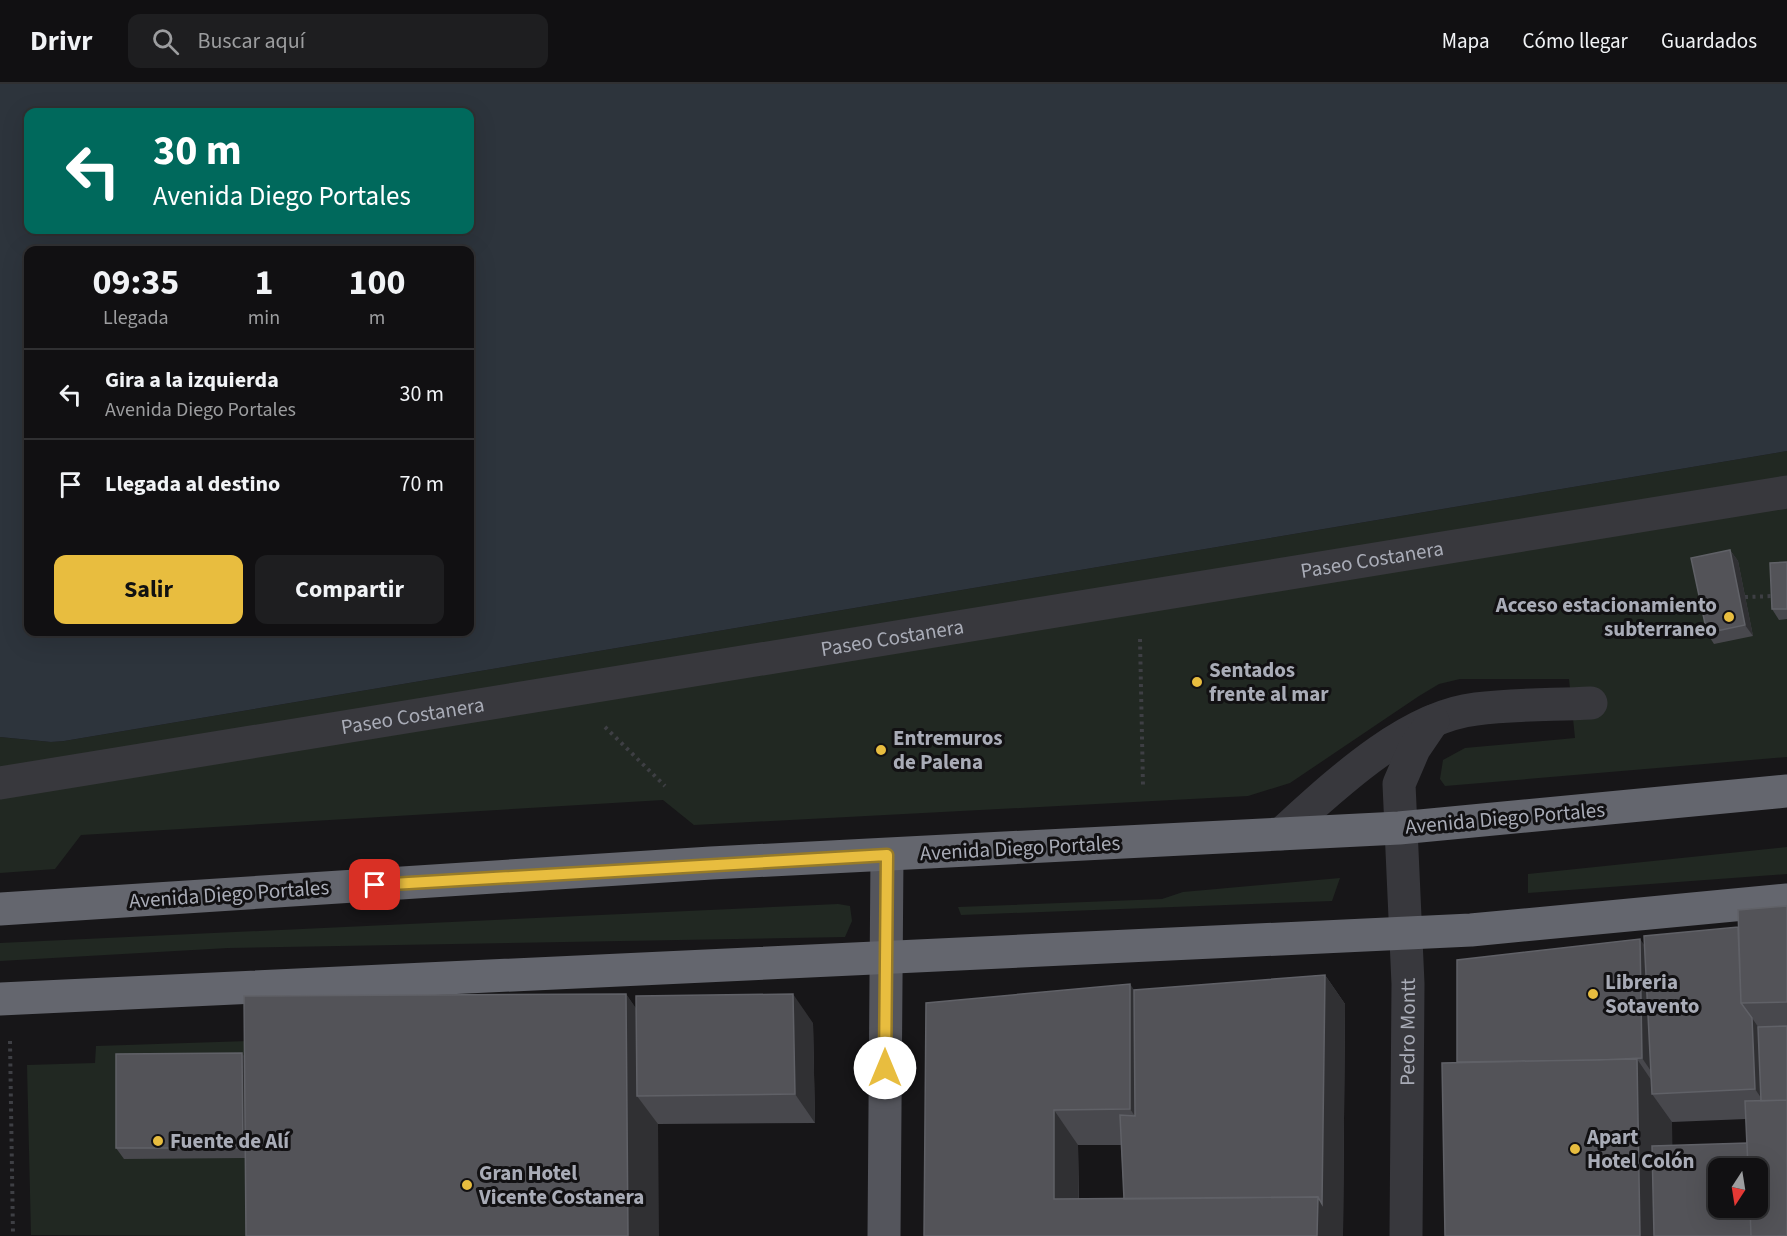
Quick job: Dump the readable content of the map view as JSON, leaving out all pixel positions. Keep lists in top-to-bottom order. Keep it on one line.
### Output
{"streets":{"highway":["Avenida Diego Portales"],"street":["Paseo Costanera","Pedro Montt"]},"crossings":[["Avenida Diego Portales","Pedro Montt"]],"places":["Acceso estacionamiento subterraneo","Sentados frente al mar","Entremuros de Palena","Libreria Sotavento","Fuente de Alí","Apart Hotel Colón","Gran Hotel Vicente Costanera"],"north":"bottom","page":{"header":"Drivr","search":"Buscar aquí","nav":["Mapa","Cómo llegar","Guardados"],"turn":["30 m","Avenida Diego Portales"],"eta":["09:35","Llegada","1","min","100","m"],"list":[{"name":"Gira a la izquierda","note":"Avenida Diego Portales","value":"30 m"},{"name":"Llegada al destino","value":"70 m"}],"buttons":["Salir","Compartir"]}}
